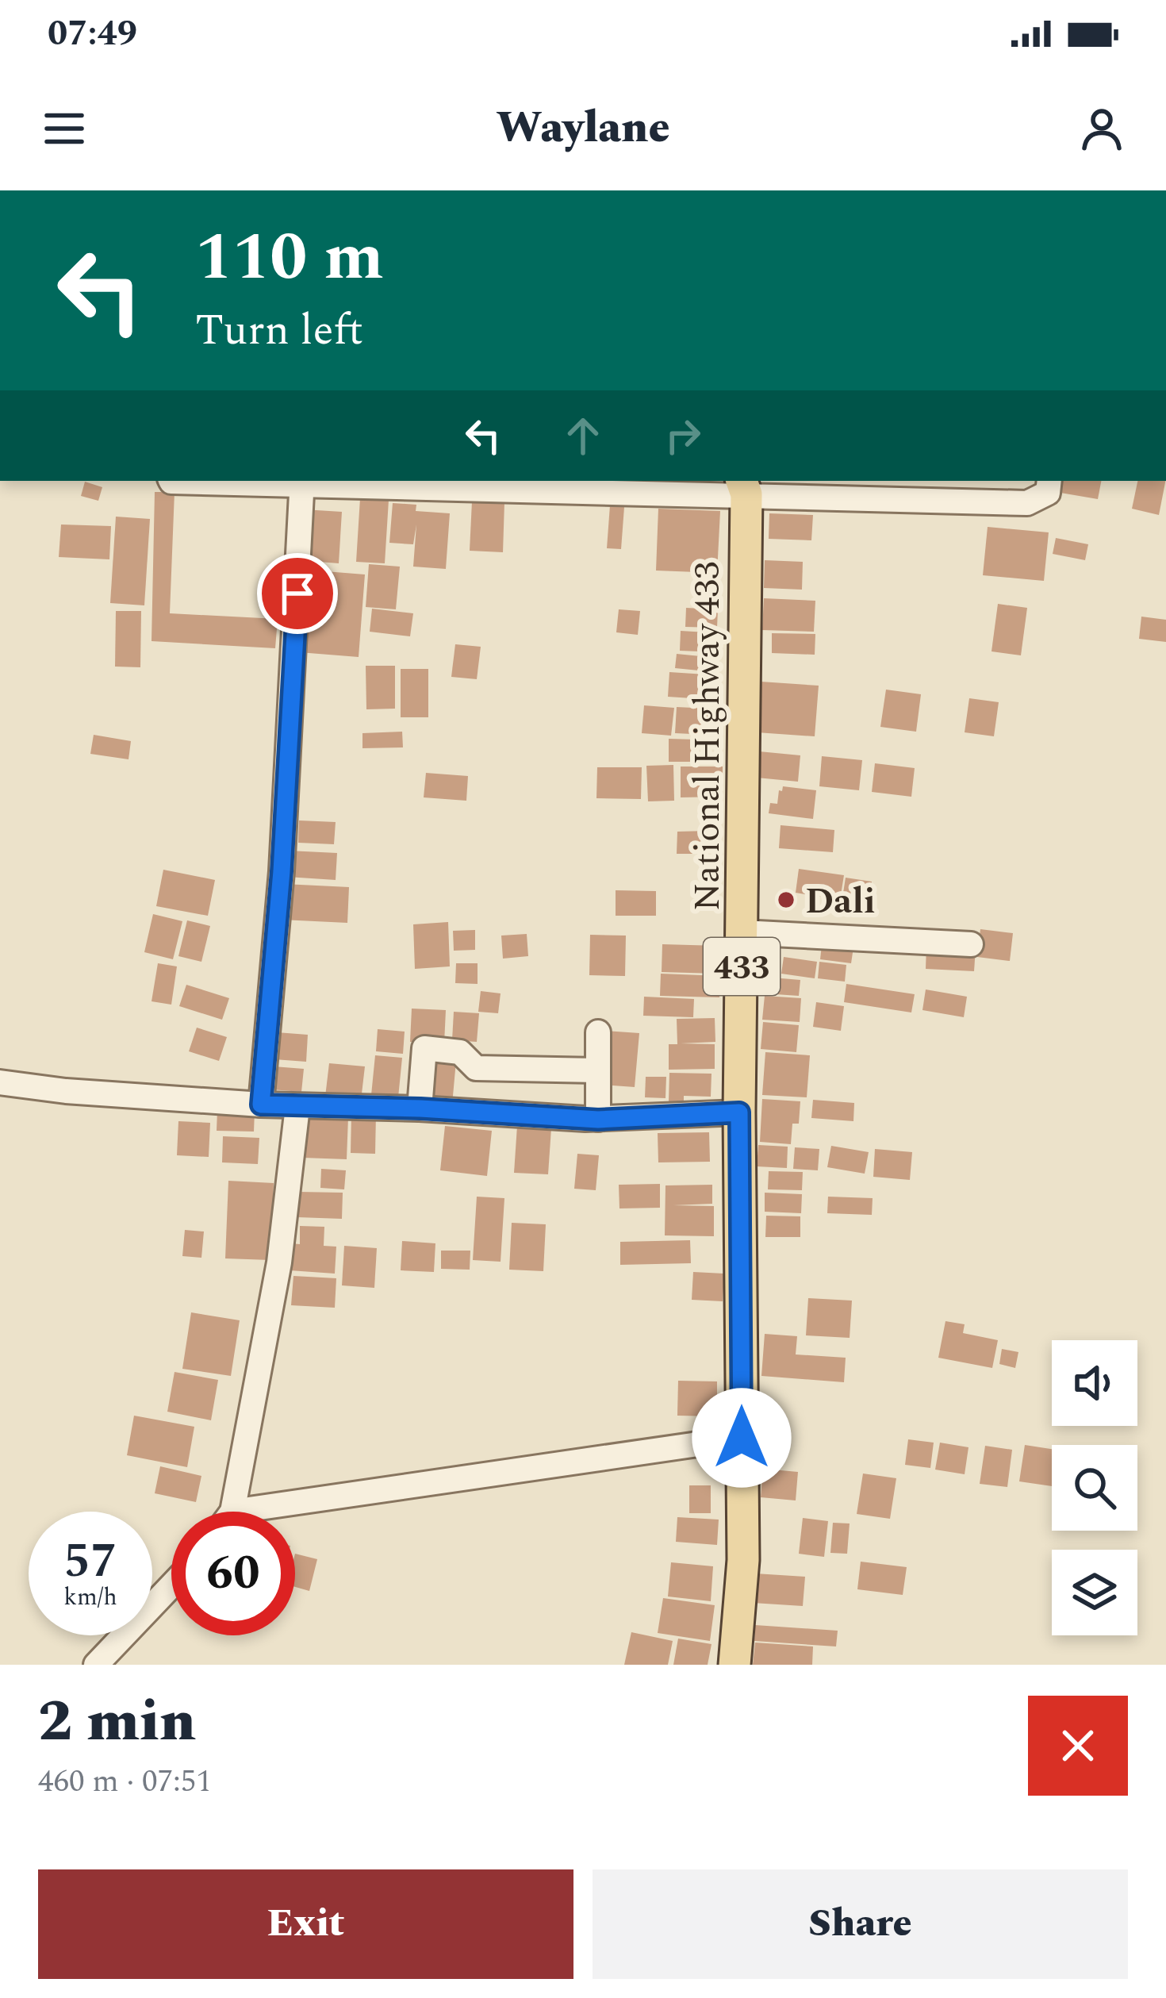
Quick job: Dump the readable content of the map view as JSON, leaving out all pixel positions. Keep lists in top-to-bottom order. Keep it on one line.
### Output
{"streets":{"main road":["National Highway 433","433"]},"places":["Dali"],"page":{"status":"07:49","header":"Waylane","turn":["110 m","Turn left"],"speed":"57 km/h","limit":"60","heading":["2 min","460 m · 07:51"],"buttons":["Exit","Share"]}}
